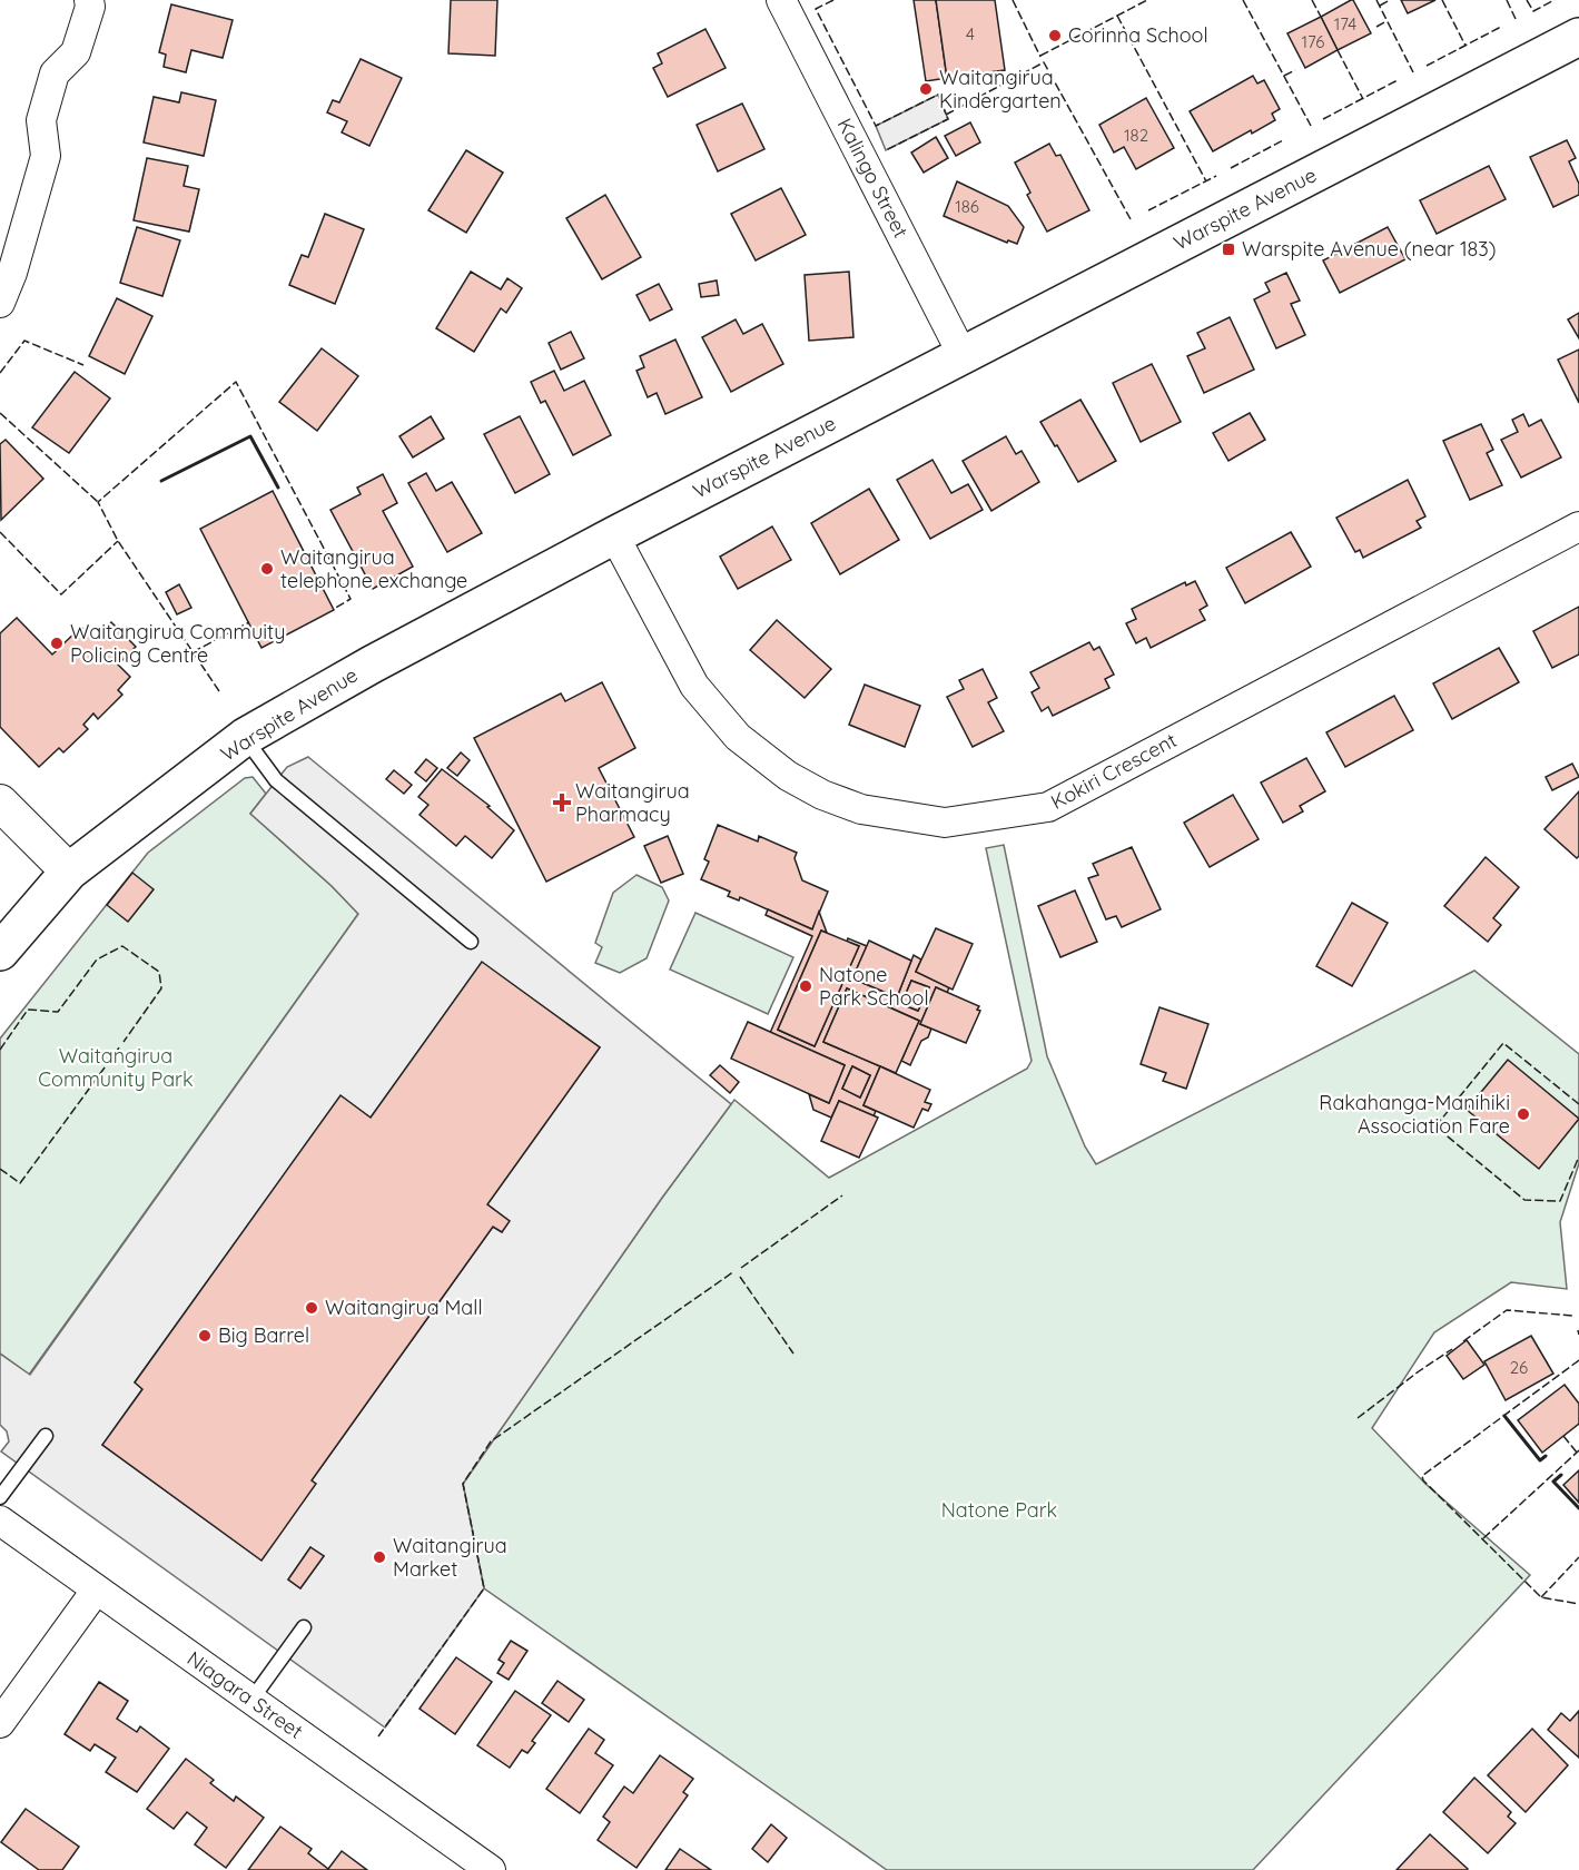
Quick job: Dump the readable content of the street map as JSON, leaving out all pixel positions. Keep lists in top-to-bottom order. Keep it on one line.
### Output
{"streets":{"main road":["Warspite Avenue"],"street":["Kalingo Street","Kokiri Crescent","Niagara Street"]},"crossings":[["Kalingo Street","Warspite Avenue"],["Warspite Avenue","Kokiri Crescent"]],"parks":["Waitangirua Community Park","Natone Park"],"places":{"other":["Corinna School","Waitangirua Kindergarten","Waitangirua telephone exchange","Waitangirua Commuity Policing Centre","Natone Park School","Rakahanga-Manihiki Association Fare","Waitangirua Mall","Big Barrel","Waitangirua Market"],"transit":["Warspite Avenue (near 183)"],"health":["Waitangirua Pharmacy"]},"house_numbers":["174","4","176","182","186","26"]}
